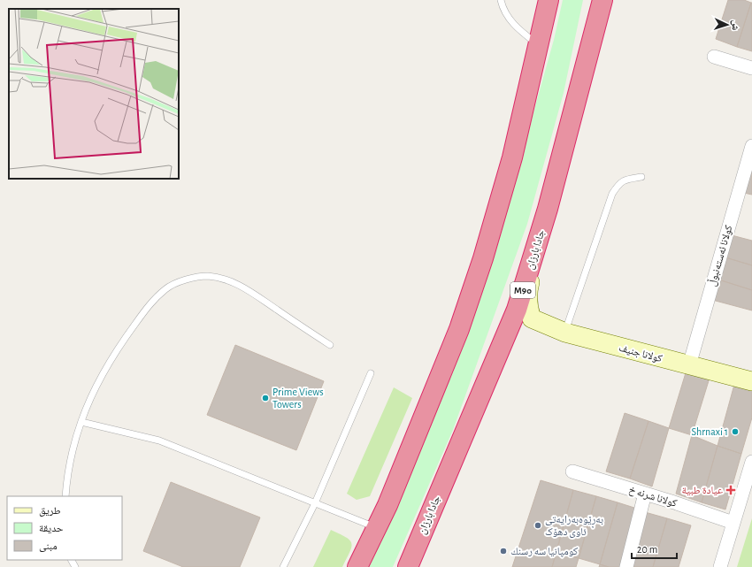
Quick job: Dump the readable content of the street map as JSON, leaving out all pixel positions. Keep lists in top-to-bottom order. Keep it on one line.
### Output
{"streets":{"highway":["جادا بارزان","M90"],"street":["كولانا ئەستەنبوڵ","كولانا جنيف","كولانا شرنه خ"]},"crossings":[["كولانا ئەستەنبوڵ","كولانا جنيف"]],"places":{"other":["Prime Views Towers","Shrnaxi 1","بەڕێوەبەرایەتی ئاوی دهۆک","كومپانيا سه رسنك"],"health":["عيادة طبية"]},"legend":["طريق","حديقة","مبنى"],"scale_bar":"20 m","north":"right"}
